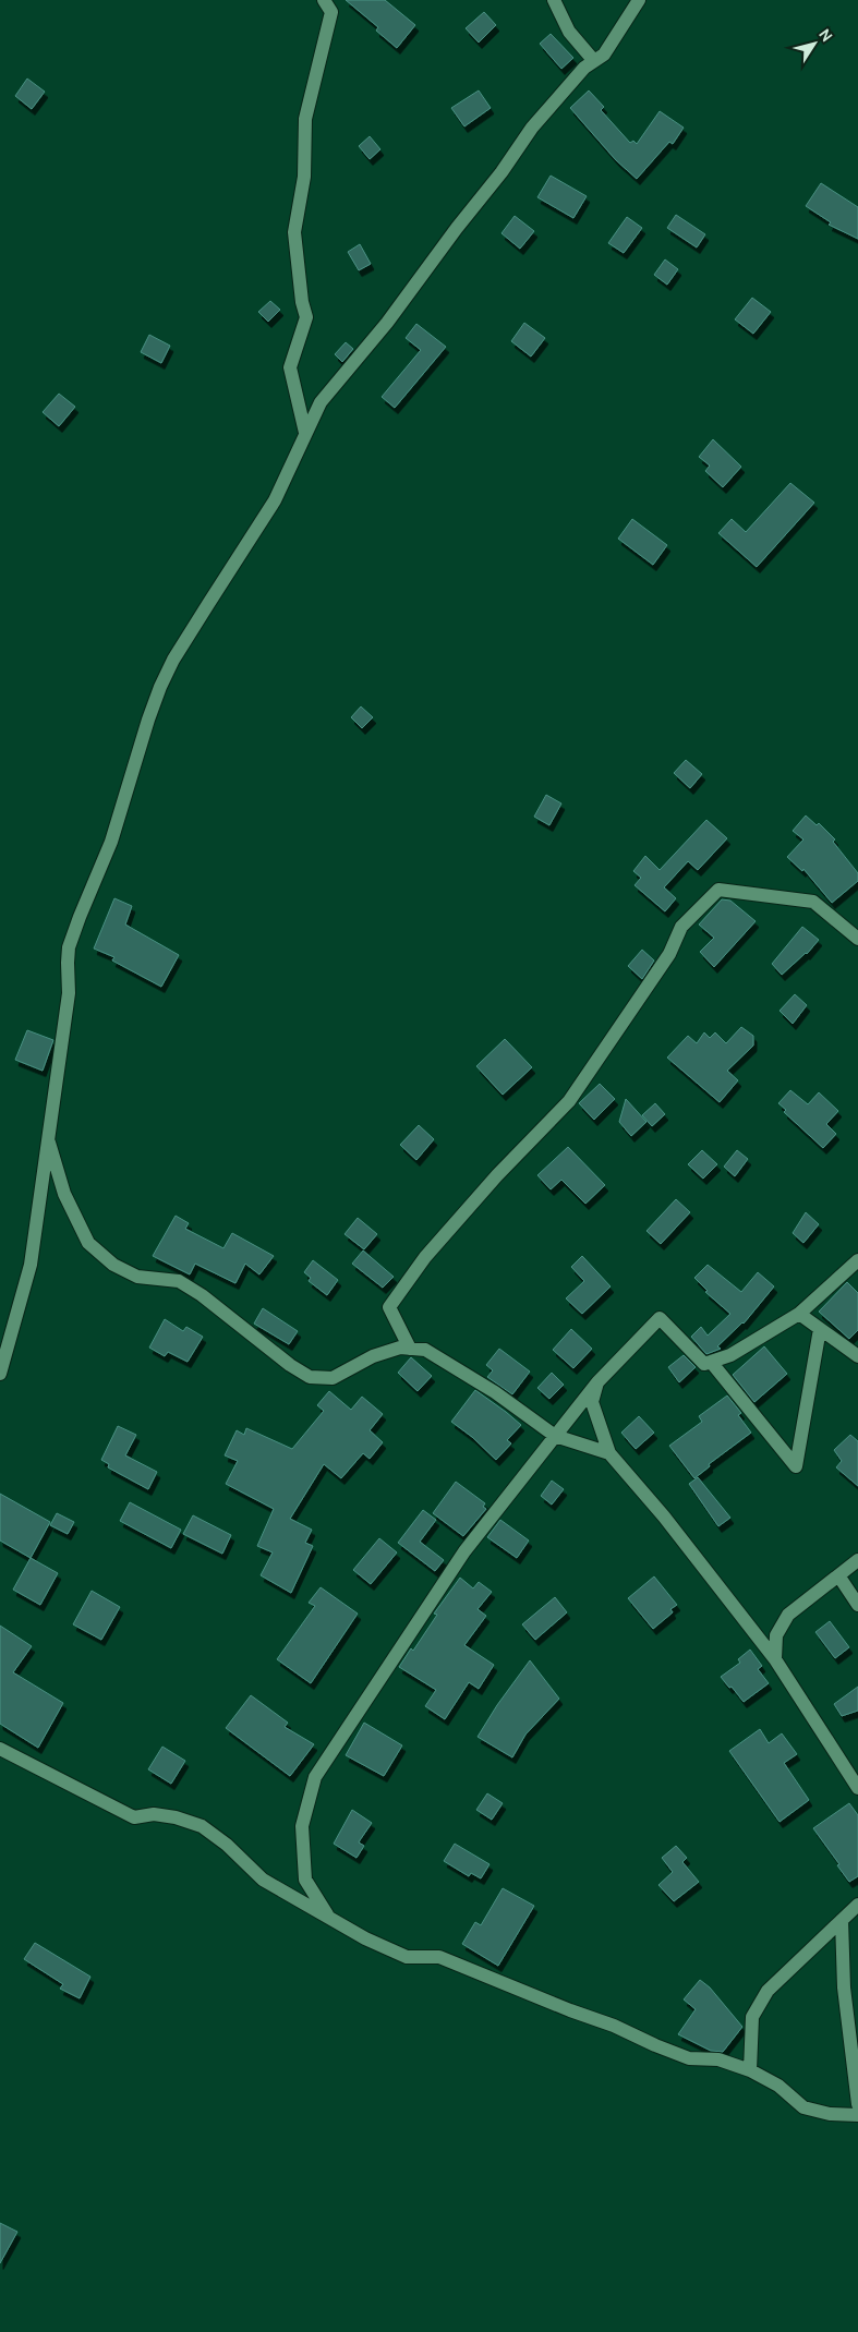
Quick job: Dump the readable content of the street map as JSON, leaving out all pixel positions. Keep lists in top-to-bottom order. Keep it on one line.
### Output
{"north":"top right"}
